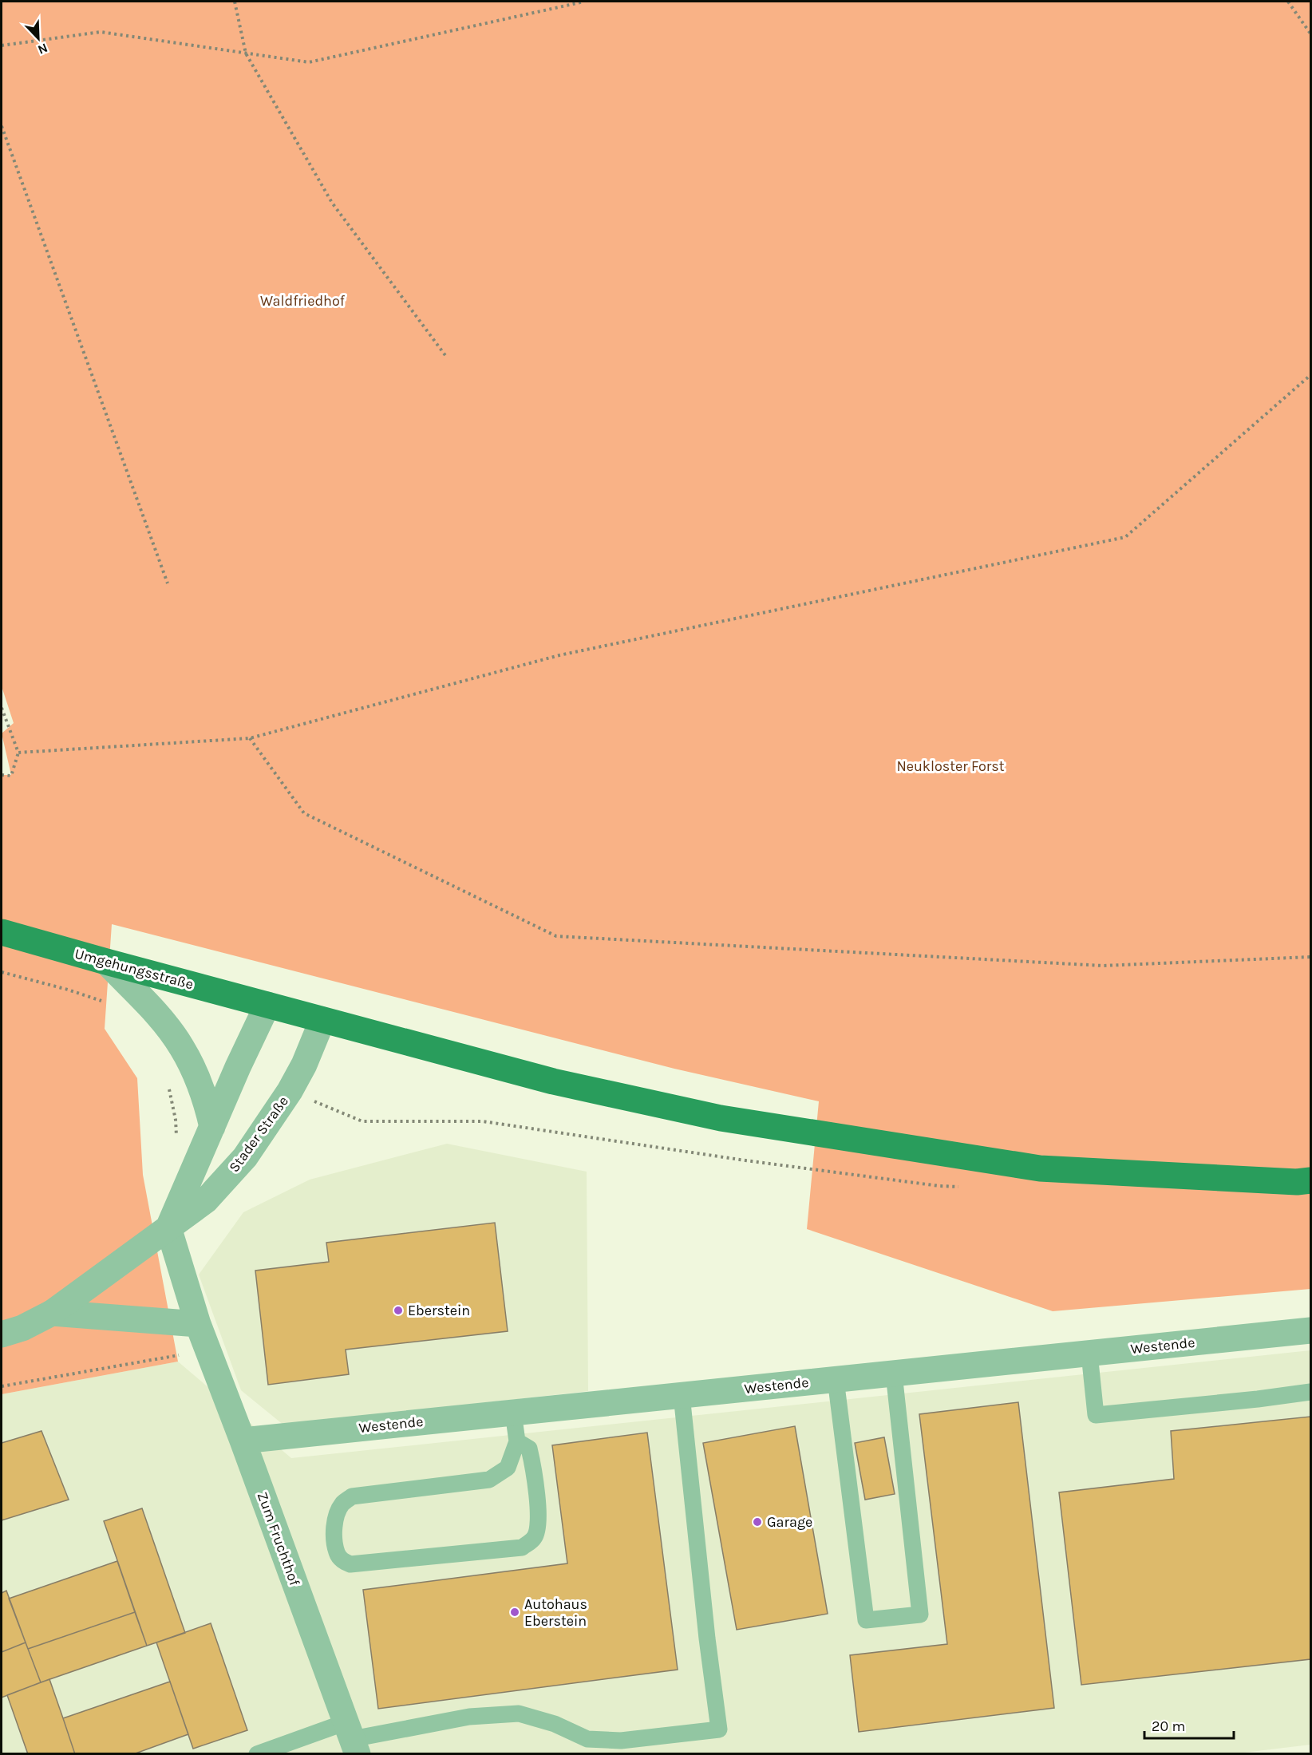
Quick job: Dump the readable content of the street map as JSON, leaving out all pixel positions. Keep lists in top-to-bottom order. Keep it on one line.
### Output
{"streets":{"main road":["Umgehungsstraße"],"street":["Stader Straße","Westende","Zum Fruchthof"]},"crossings":[["Umgehungsstraße","Stader Straße"],["Stader Straße","Zum Fruchthof"],["Westende","Zum Fruchthof"]],"parks":["Waldfriedhof","Neukloster Forst"],"places":["Eberstein","Garage","Autohaus Eberstein"],"scale_bar":"20 m","north":"bottom right"}
